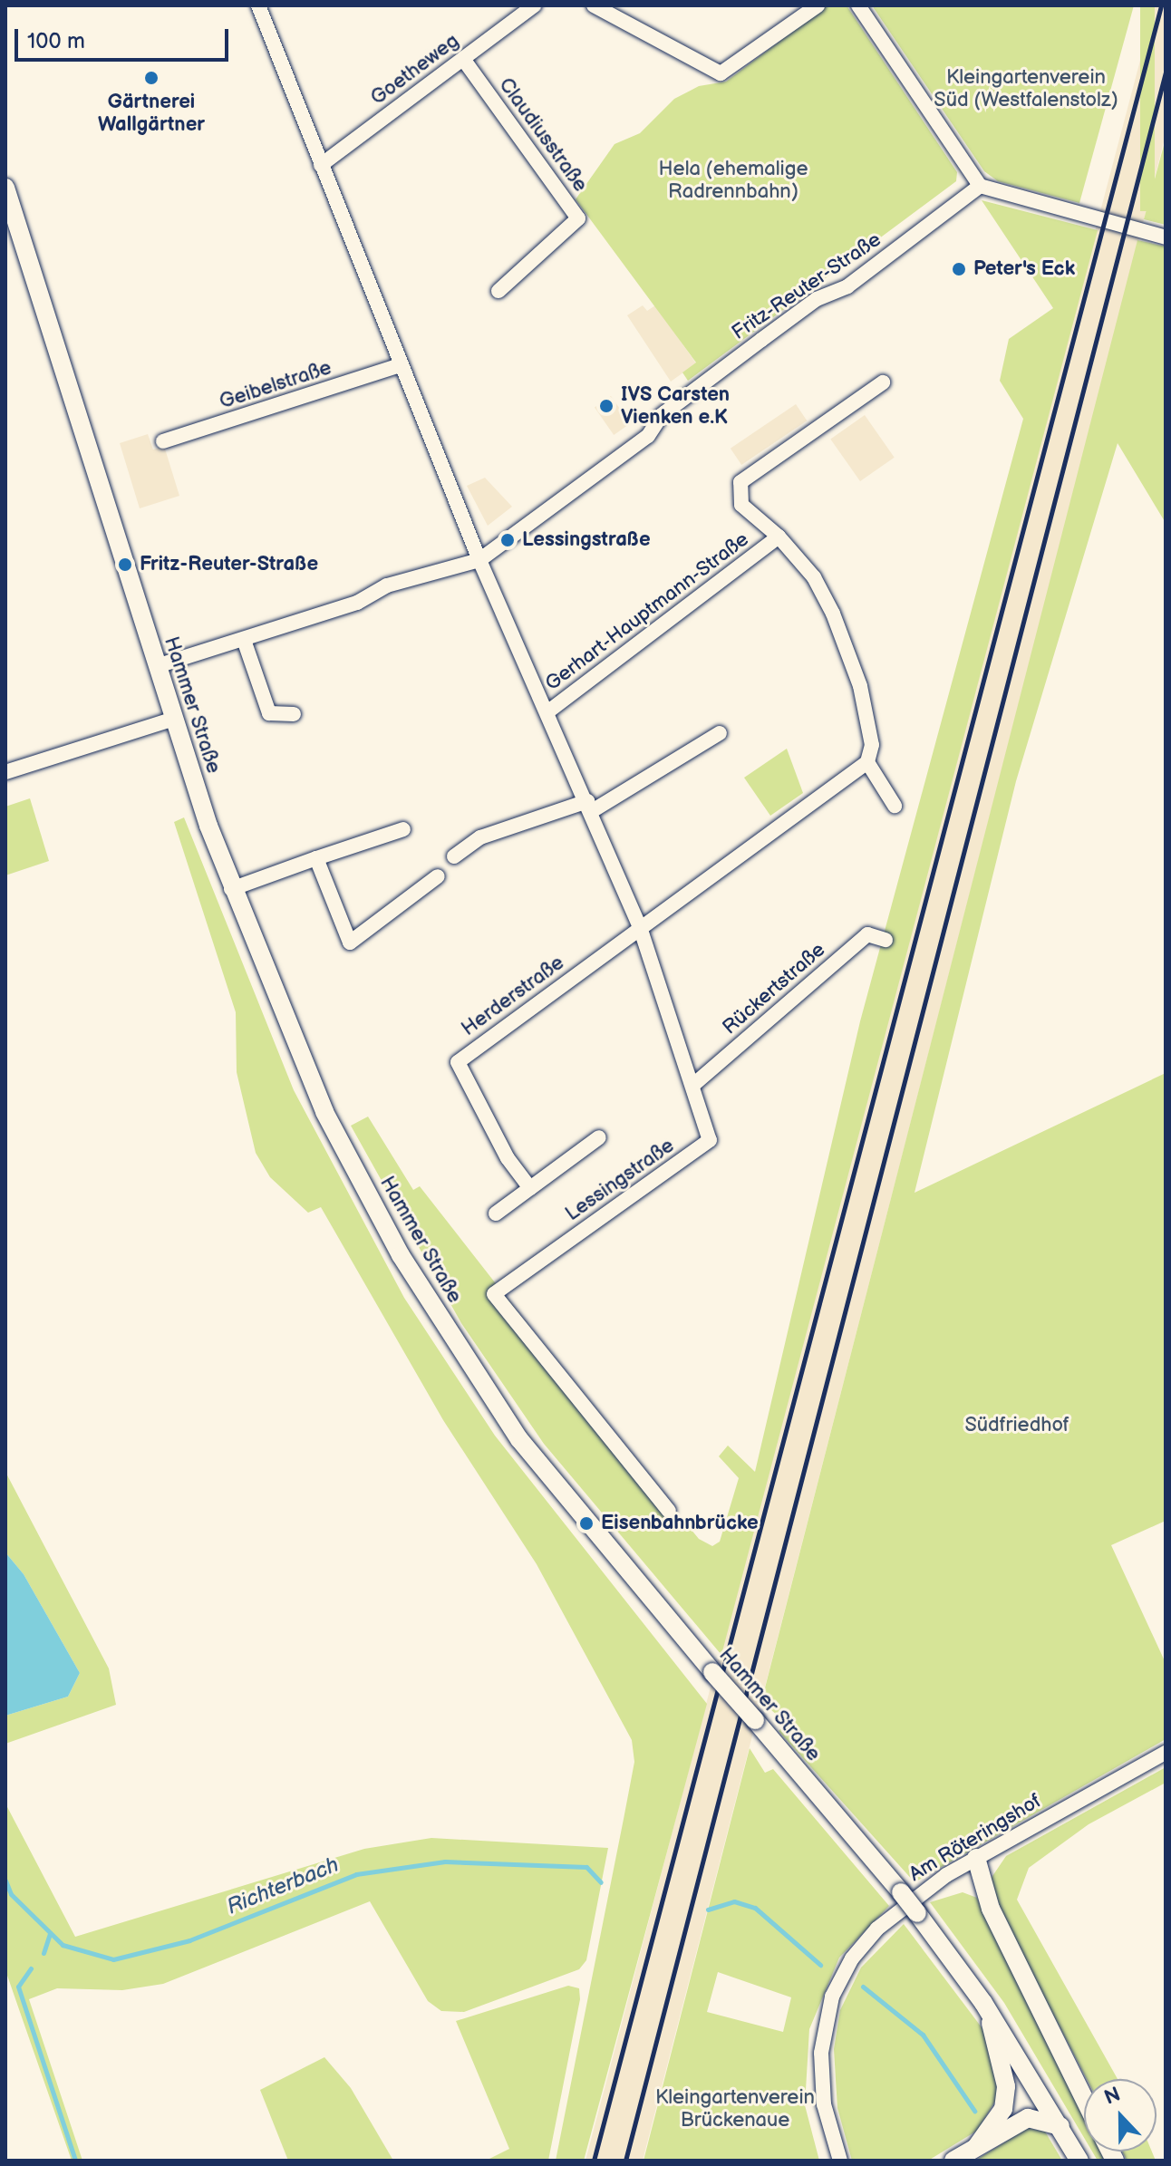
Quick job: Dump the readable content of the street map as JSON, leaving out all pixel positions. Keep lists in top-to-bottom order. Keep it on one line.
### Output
{"streets":{"main road":["Hammer Straße"],"street":["Goetheweg","Claudiusstraße","Fritz-Reuter-Straße","Geibelstraße","Gerhart-Hauptmann-Straße","Rückertstraße","Herderstraße","Lessingstraße","Am Röteringshof"]},"crossings":[["Goetheweg","Claudiusstraße"],["Goetheweg","Lessingstraße"],["Fritz-Reuter-Straße","Hammer Straße"],["Fritz-Reuter-Straße","Lessingstraße"],["Geibelstraße","Lessingstraße"],["Gerhart-Hauptmann-Straße","Lessingstraße"],["Rückertstraße","Lessingstraße"],["Herderstraße","Lessingstraße"]],"water":["Richterbach"],"parks":["Kleingartenverein Süd (Westfalenstolz)","Hela (ehemalige Radrennbahn)","Südfriedhof","Kleingartenverein Brückenaue"],"places":["Gärtnerei Wallgärtner","Peter's Eck","IVS Carsten Vienken e.K","Lessingstraße","Fritz-Reuter-Straße","Eisenbahnbrücke"],"scale_bar":"100 m","north":"top"}
